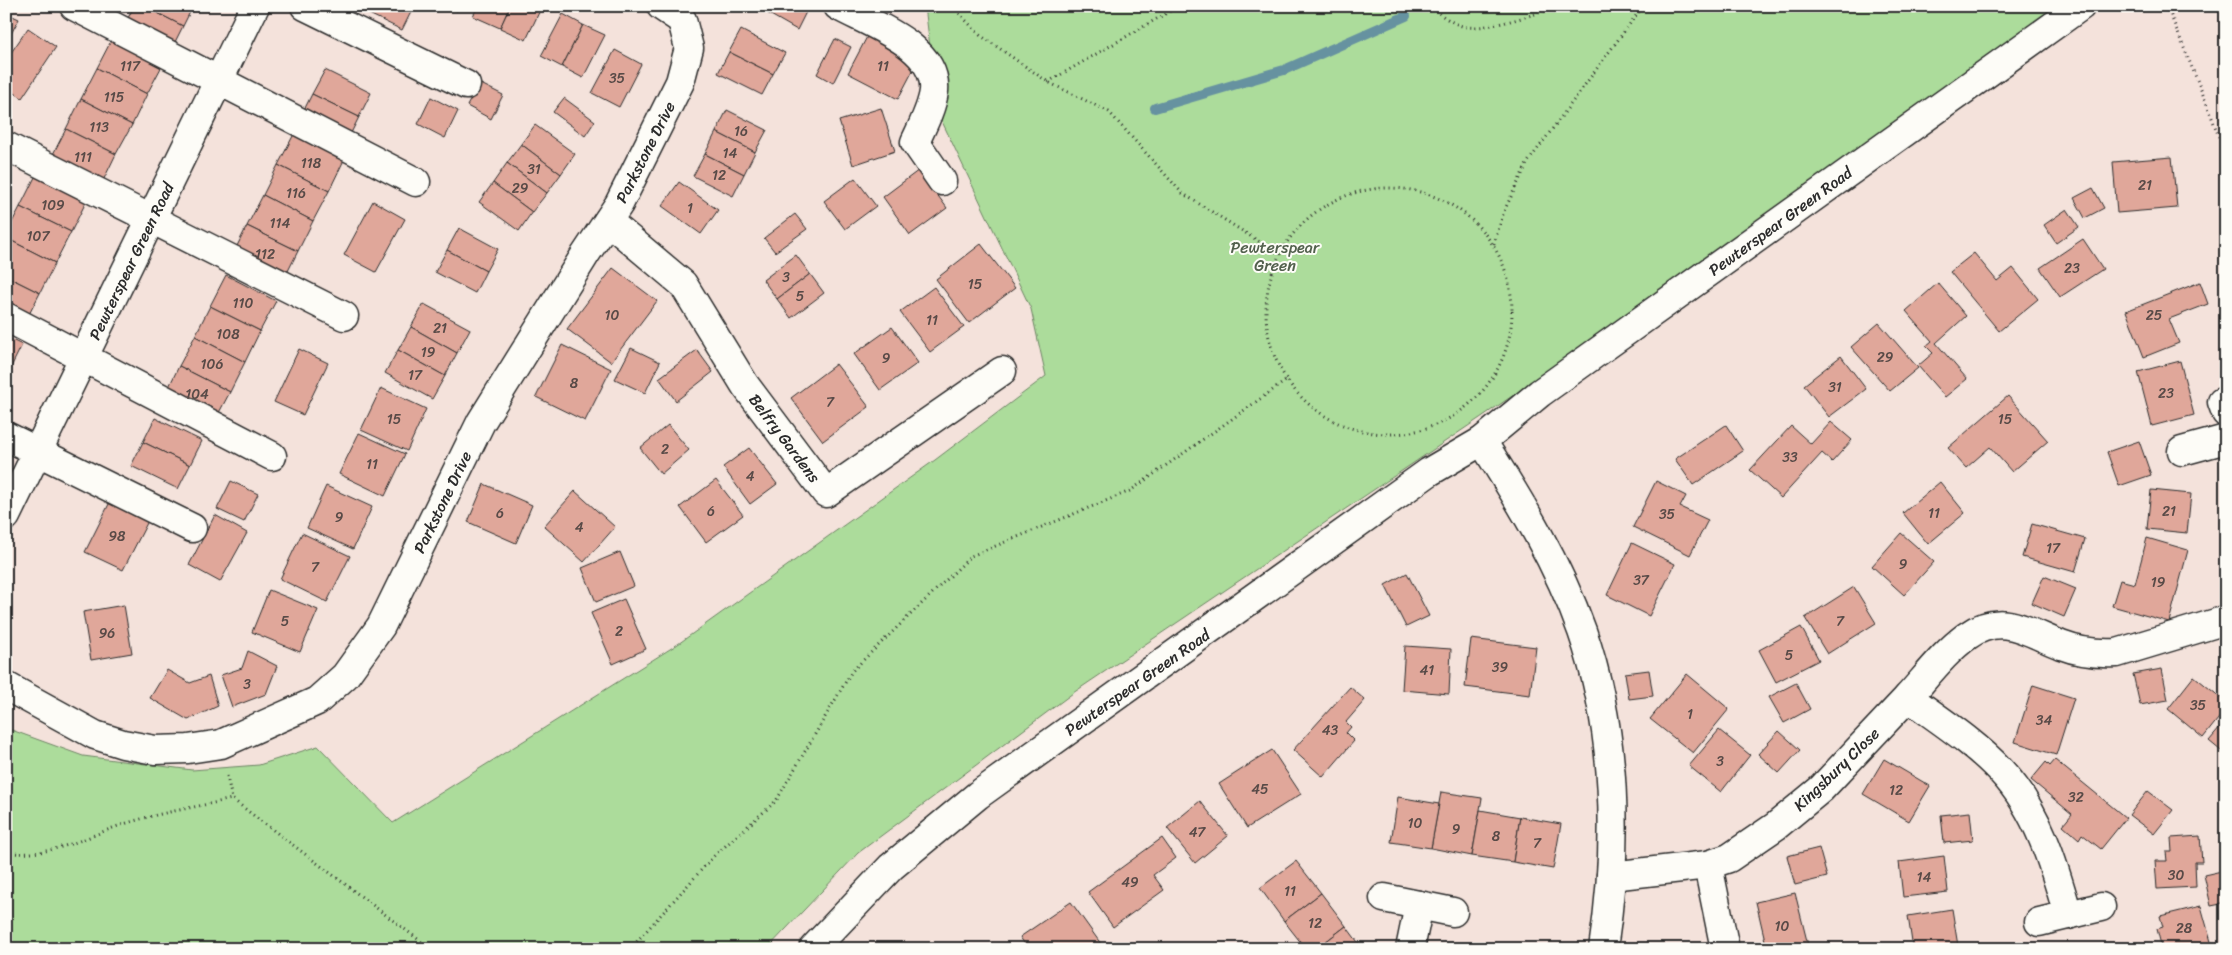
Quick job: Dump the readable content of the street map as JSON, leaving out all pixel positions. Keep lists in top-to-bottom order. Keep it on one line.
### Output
{"streets":{"street":["Parkstone Drive","Pewterspear Green Road","Belfry Gardens","Kingsbury Close"]},"crossings":[["Parkstone Drive","Belfry Gardens"]],"parks":["Pewterspear Green"],"house_numbers":["117","11","35","115","113","16","14","111","118","31","12","21","29","116","109","1","114","107","112","23","3","15","5","110","10","25","11","21","108","19","29","9","106","17","8","31","23","104","7","15","15","2","33","11","4","6","21","6","11","35","9","4","98","17","9","7","37","19","5","7","2","96","5","39","41","3","35","1","34","43","3","45","12","32","10","9","47","8","7","30","14","49","11","12","10","28"]}
